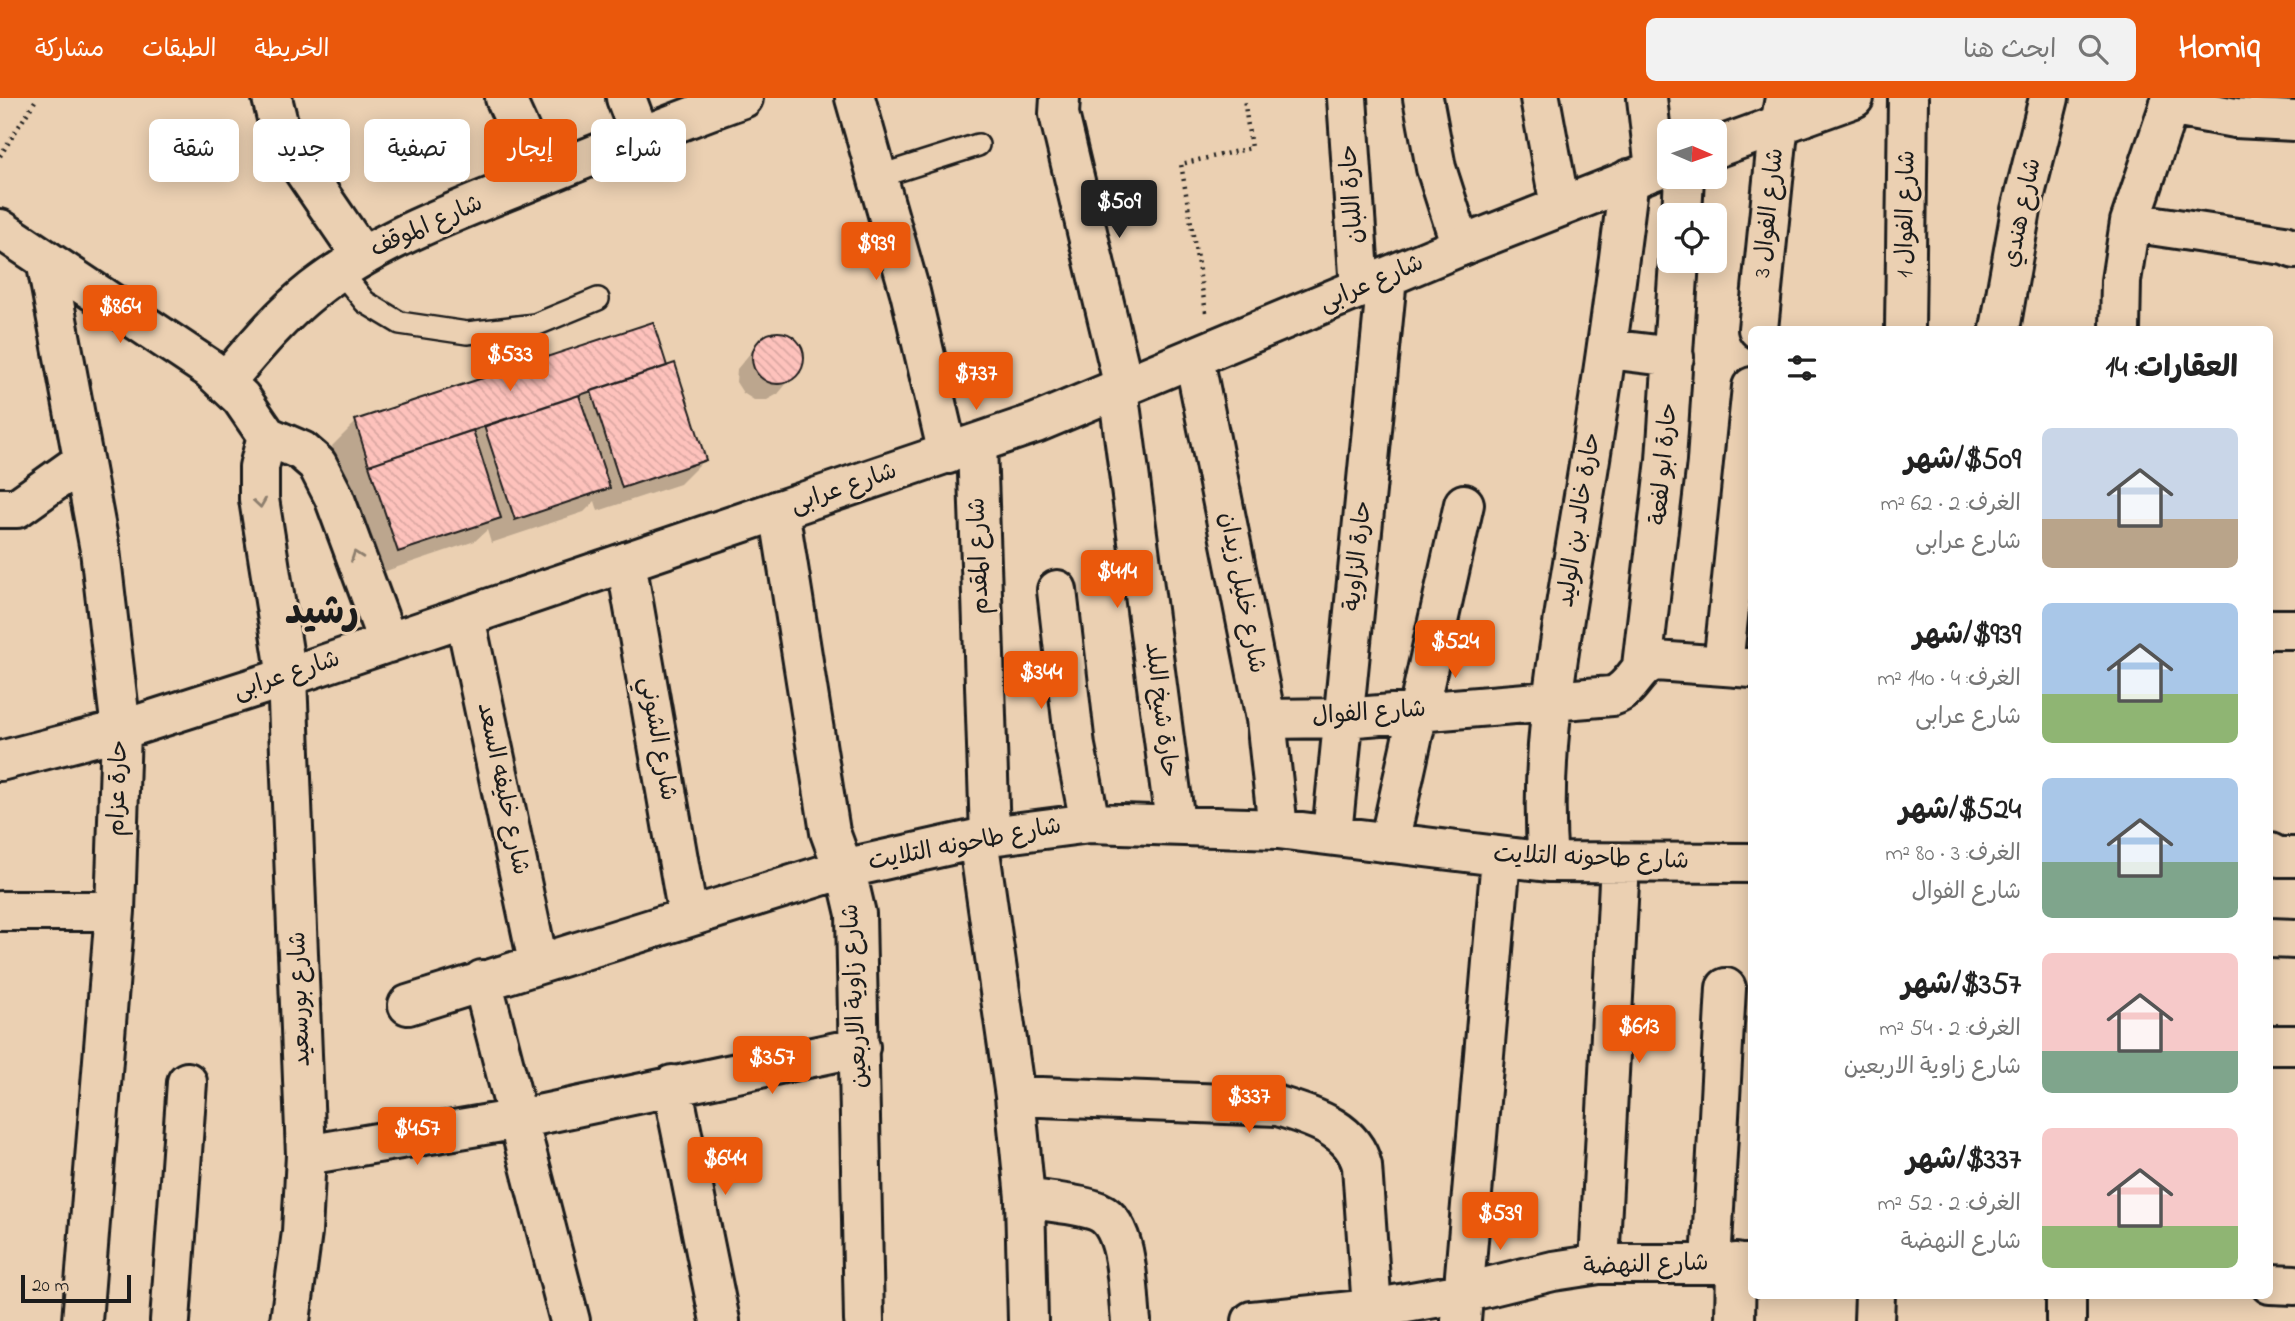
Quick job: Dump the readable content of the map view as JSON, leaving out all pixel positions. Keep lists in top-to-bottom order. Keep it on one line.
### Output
{"streets":{"street":["حارة اللبان","شارع الفوال 3","شارع هندي","شارع الفوال 1","شارع الموقف","شارع عرابى","حارة ابو لفعة","حارة خالد بن الوليد","شارع المقدم","حارة الزاوية","شارع خليل زيدان","حارة شيخ البلد","شارع الفوال","شارع الشوني","حارة عزام","شارع خليفه السعد","شارع طاحونه التلايت","شارع زاوية الاربعين","شارع بورسعيد","شارع النهضة"]},"crossings":[["حارة اللبان","شارع عرابى"],["حارة اللبان","حارة الزاوية"],["شارع عرابى","شارع المقدم"],["شارع عرابى","حارة الزاوية"],["شارع عرابى","شارع خليل زيدان"],["شارع عرابى","حارة شيخ البلد"],["شارع عرابى","شارع الشوني"],["شارع عرابى","حارة عزام"],["شارع عرابى","شارع خليفه السعد"],["شارع عرابى","شارع زاوية الاربعين"],["شارع عرابى","شارع بورسعيد"],["حارة ابو لفعة","شارع الفوال"],["حارة خالد بن الوليد","شارع الفوال"],["حارة خالد بن الوليد","شارع طاحونه التلايت"],["شارع المقدم","شارع طاحونه التلايت"],["حارة الزاوية","شارع الفوال"],["حارة الزاوية","شارع طاحونه التلايت"],["شارع خليل زيدان","شارع الفوال"],["شارع خليل زيدان","شارع طاحونه التلايت"],["حارة شيخ البلد","شارع طاحونه التلايت"],["شارع الشوني","شارع طاحونه التلايت"],["شارع خليفه السعد","شارع طاحونه التلايت"],["شارع طاحونه التلايت","شارع زاوية الاربعين"]],"districts":["رشيد"],"scale_bar":"20 m","north":"right","page":{"header":"Homiq","search":"ابحث هنا","nav":["الخريطة","الطبقات","مشاركة"],"chip":["شراء","إيجار","تصفية","جديد","شقة"],"price":["$509","$939","$864","$533","$737","$414","$524","$344","$613","$357","$337","$457","$644","$539"],"heading":"العقارات: 14","list":[{"name":"$509/شهر","note":"الغرف: 2 · 62 m² · شارع عرابى"},{"name":"$939/شهر","note":"الغرف: 4 · 140 m² · شارع عرابى"},{"name":"$524/شهر","note":"الغرف: 3 · 80 m² · شارع الفوال"},{"name":"$357/شهر","note":"الغرف: 2 · 54 m² · شارع زاوية الاربعين"},{"name":"$337/شهر","note":"الغرف: 2 · 52 m² · شارع النهضة"}],"scale":"20 m"}}
